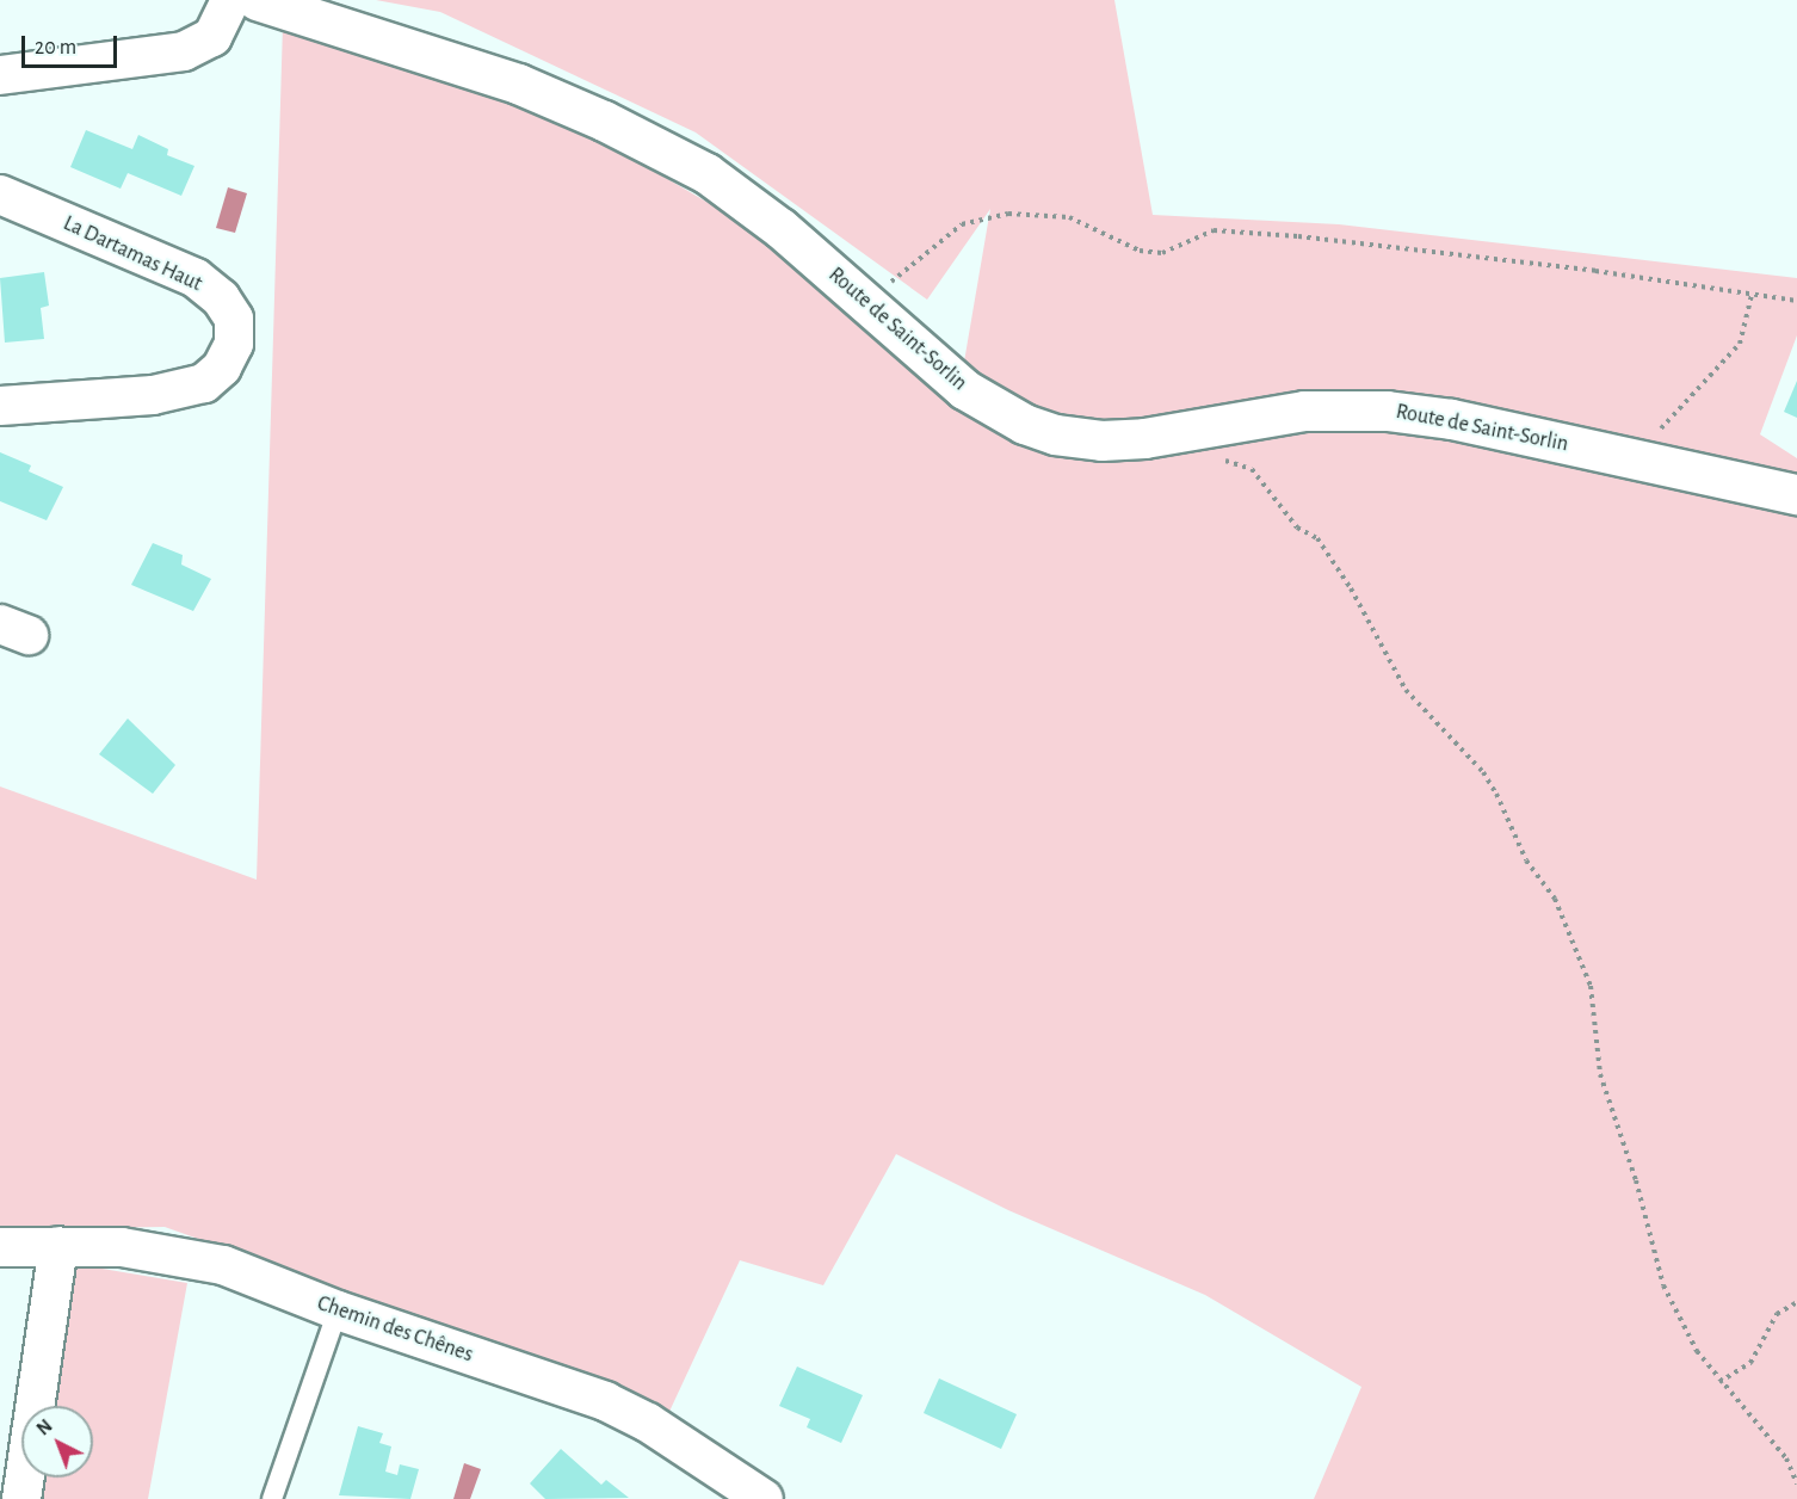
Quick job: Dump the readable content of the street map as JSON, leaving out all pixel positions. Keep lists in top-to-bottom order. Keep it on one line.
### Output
{"streets":{"street":["La Dartamas Haut","Route de Saint-Sorlin","Chemin des Chênes"]},"scale_bar":"20 m","north":"top left"}
